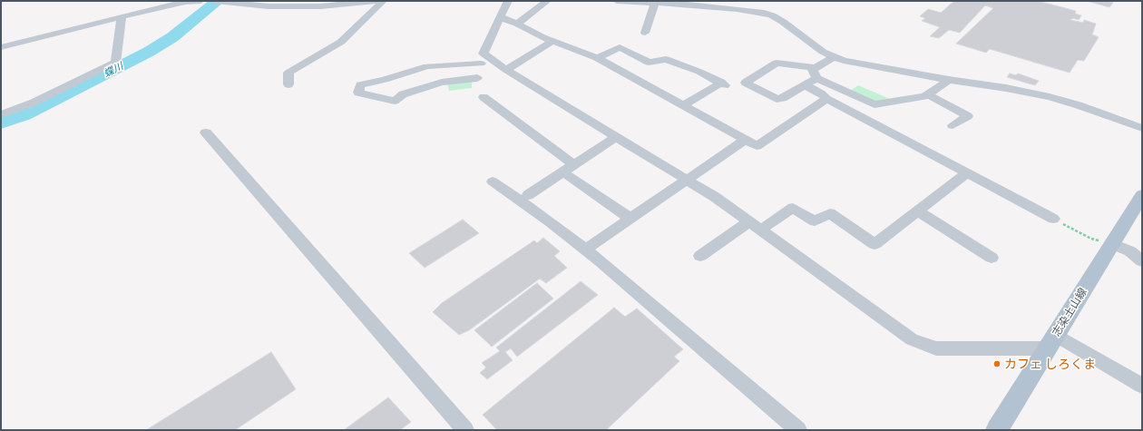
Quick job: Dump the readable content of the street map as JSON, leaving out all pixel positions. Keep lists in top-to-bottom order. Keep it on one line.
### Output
{"streets":{"main road":["志染土山線"]},"water":["蝶川"],"places":["カフェ しろくま"]}
